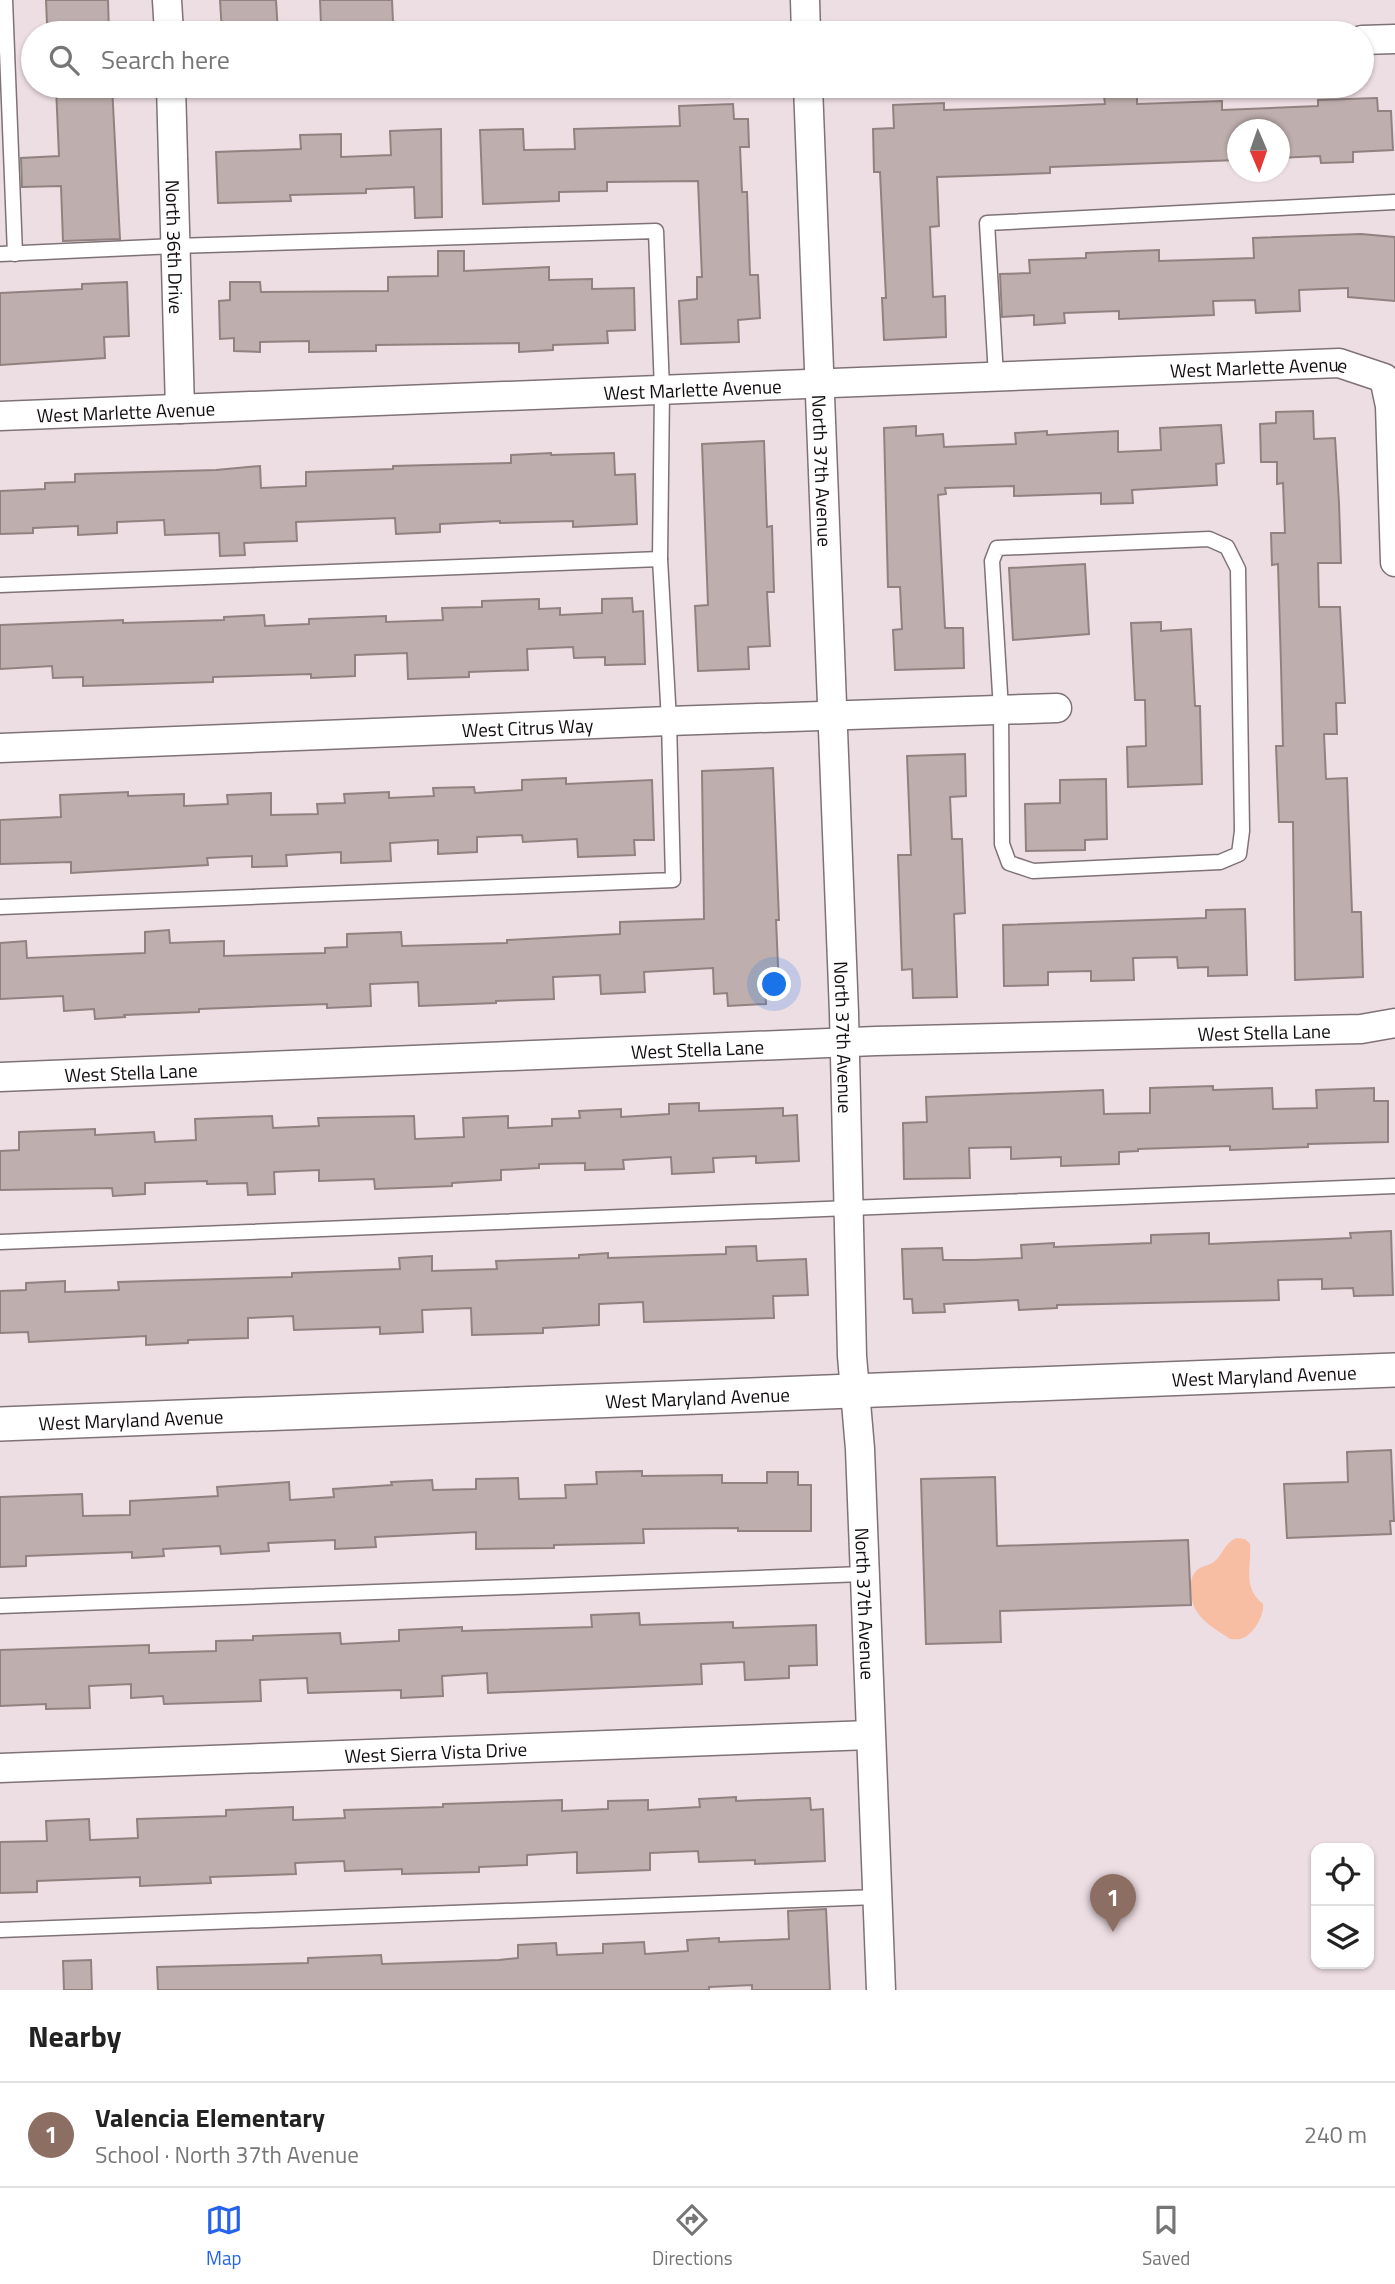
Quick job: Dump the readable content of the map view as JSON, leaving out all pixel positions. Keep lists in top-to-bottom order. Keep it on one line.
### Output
{"streets":{"street":["North 36th Drive","West Marlette Avenue","North 37th Avenue","West Citrus Way","West Stella Lane","West Maryland Avenue","West Sierra Vista Drive"]},"crossings":[["North 36th Drive","West Marlette Avenue"],["West Marlette Avenue","North 37th Avenue"],["North 37th Avenue","West Citrus Way"],["North 37th Avenue","West Stella Lane"],["North 37th Avenue","West Maryland Avenue"],["North 37th Avenue","West Sierra Vista Drive"]],"north":"bottom","page":{"search":"Search here","pins":"1","heading":"Nearby","list":[{"mark":"1","name":"Valencia Elementary","note":"School · North 37th Avenue","value":"240 m"}],"nav":["Map","Directions","Saved"]}}
